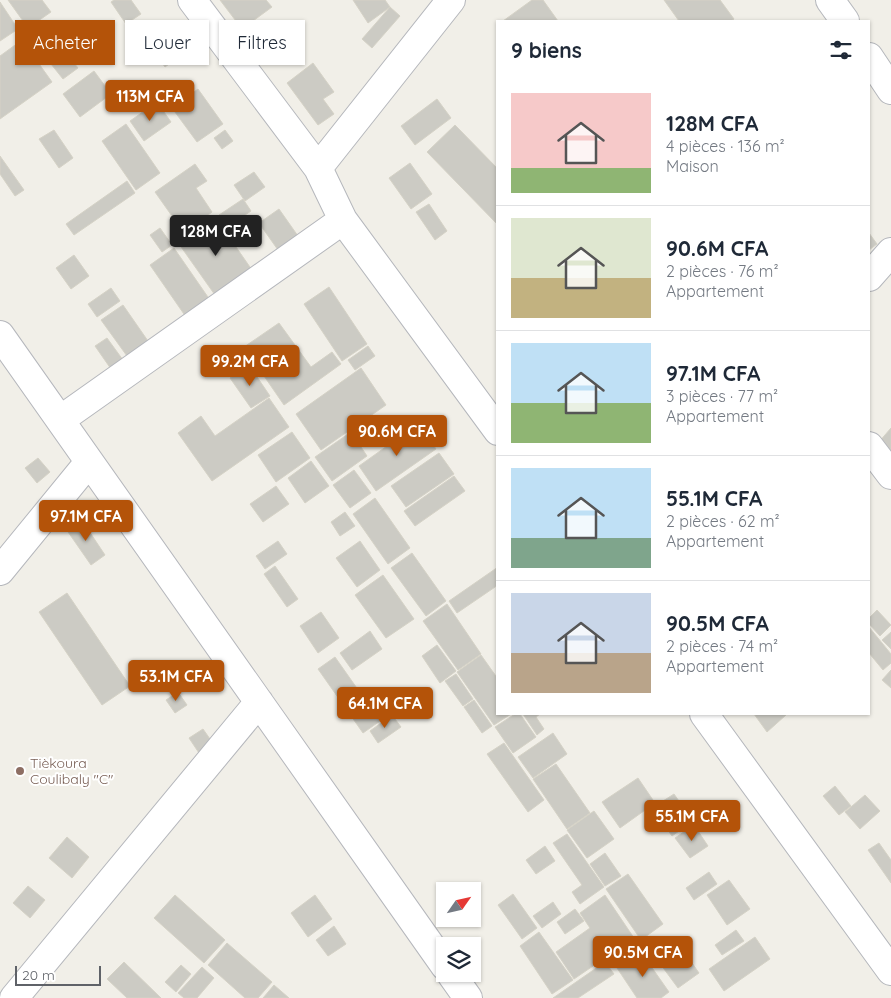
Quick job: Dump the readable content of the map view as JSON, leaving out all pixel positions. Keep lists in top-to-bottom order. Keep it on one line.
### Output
{"places":["Tièkoura Coulibaly \"C\""],"scale_bar":"20 m","north":"top right","page":{"chip":["Acheter","Louer","Filtres"],"heading":"9 biens","price":["113M CFA","128M CFA","99.2M CFA","90.6M CFA","97.1M CFA","53.1M CFA","64.1M CFA","55.1M CFA","90.5M CFA"],"list":[{"name":"128M CFA","note":"4 pièces · 136 m² · Maison"},{"name":"90.6M CFA","note":"2 pièces · 76 m² · Appartement"},{"name":"97.1M CFA","note":"3 pièces · 77 m² · Appartement"},{"name":"55.1M CFA","note":"2 pièces · 62 m² · Appartement"},{"name":"90.5M CFA","note":"2 pièces · 74 m² · Appartement"}],"scale":"20 m"}}
